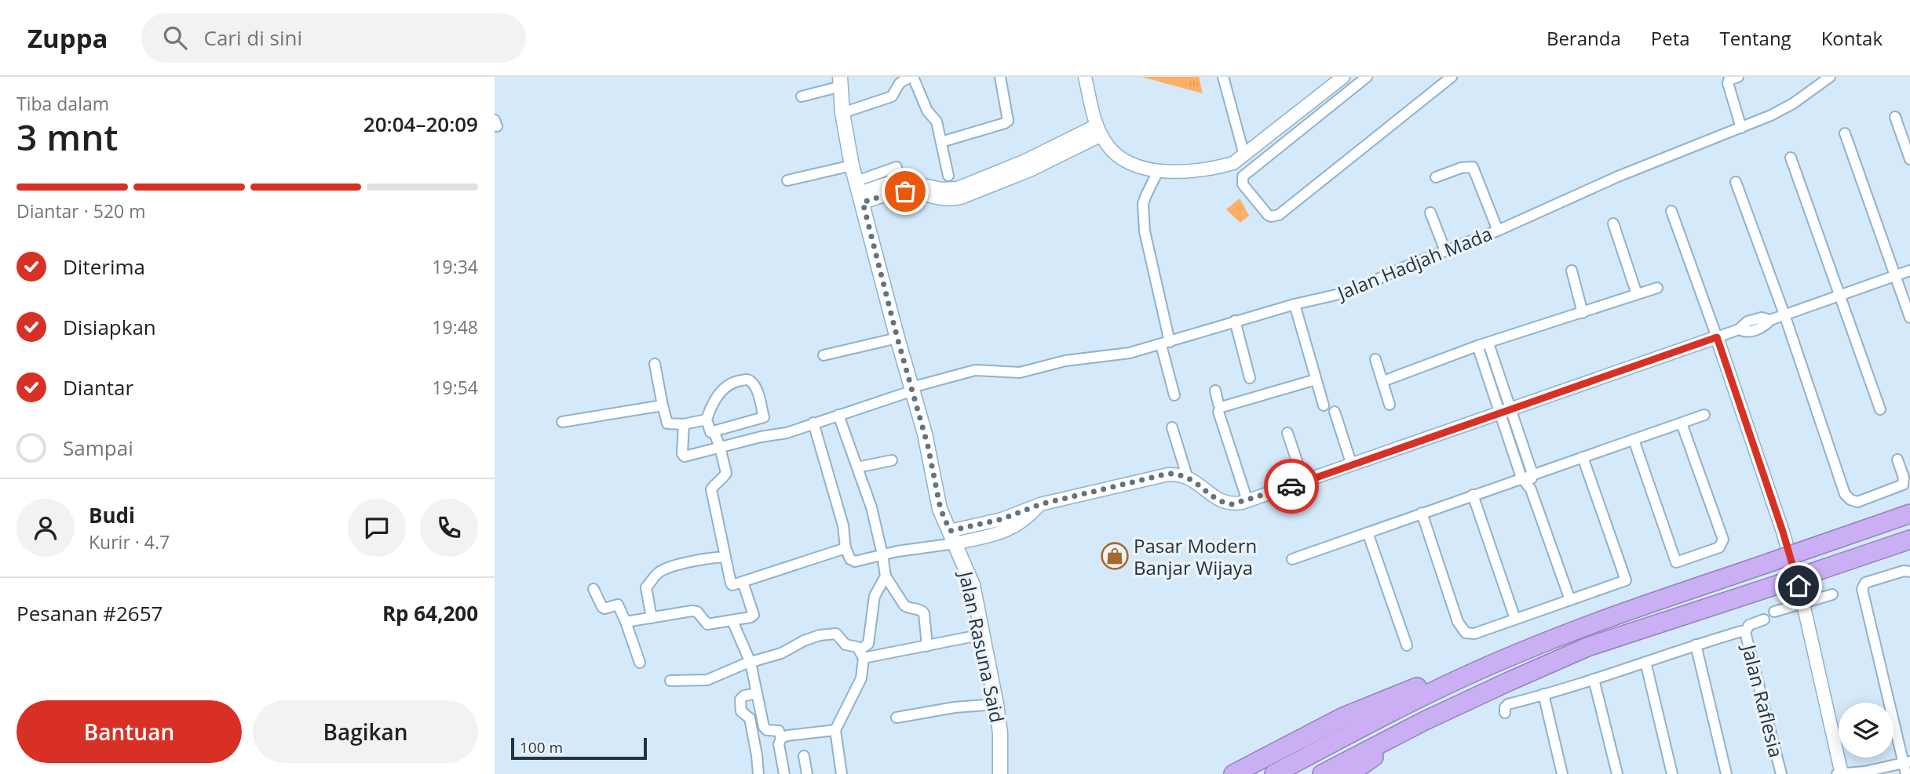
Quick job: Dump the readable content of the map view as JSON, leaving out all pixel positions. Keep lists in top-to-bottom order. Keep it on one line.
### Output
{"streets":{"main road":["Jalan Rasuna Said"],"street":["Jalan Hadjah Mada","Jalan Raflesia"]},"crossings":[["Jalan Hadjah Mada","Jalan Rasuna Said"]],"places":{"shop":["Pasar Modern Banjar Wijaya"]},"scale_bar":"100 m","page":{"header":"Zuppa","search":"Cari di sini","nav":["Beranda","Peta","Tentang","Kontak"],"heading":["3 mnt","Tiba dalam","20:04–20:09"],"panel":["Budi","Kurir · 4.7","Pesanan #2657","Rp 64,200"],"bar":"Diantar · 520 m","list":[["Diterima","19:34"],["Disiapkan","19:48"],["Diantar","19:54"],"Sampai"],"buttons":["Bantuan","Bagikan"],"scale":"100 m"}}
